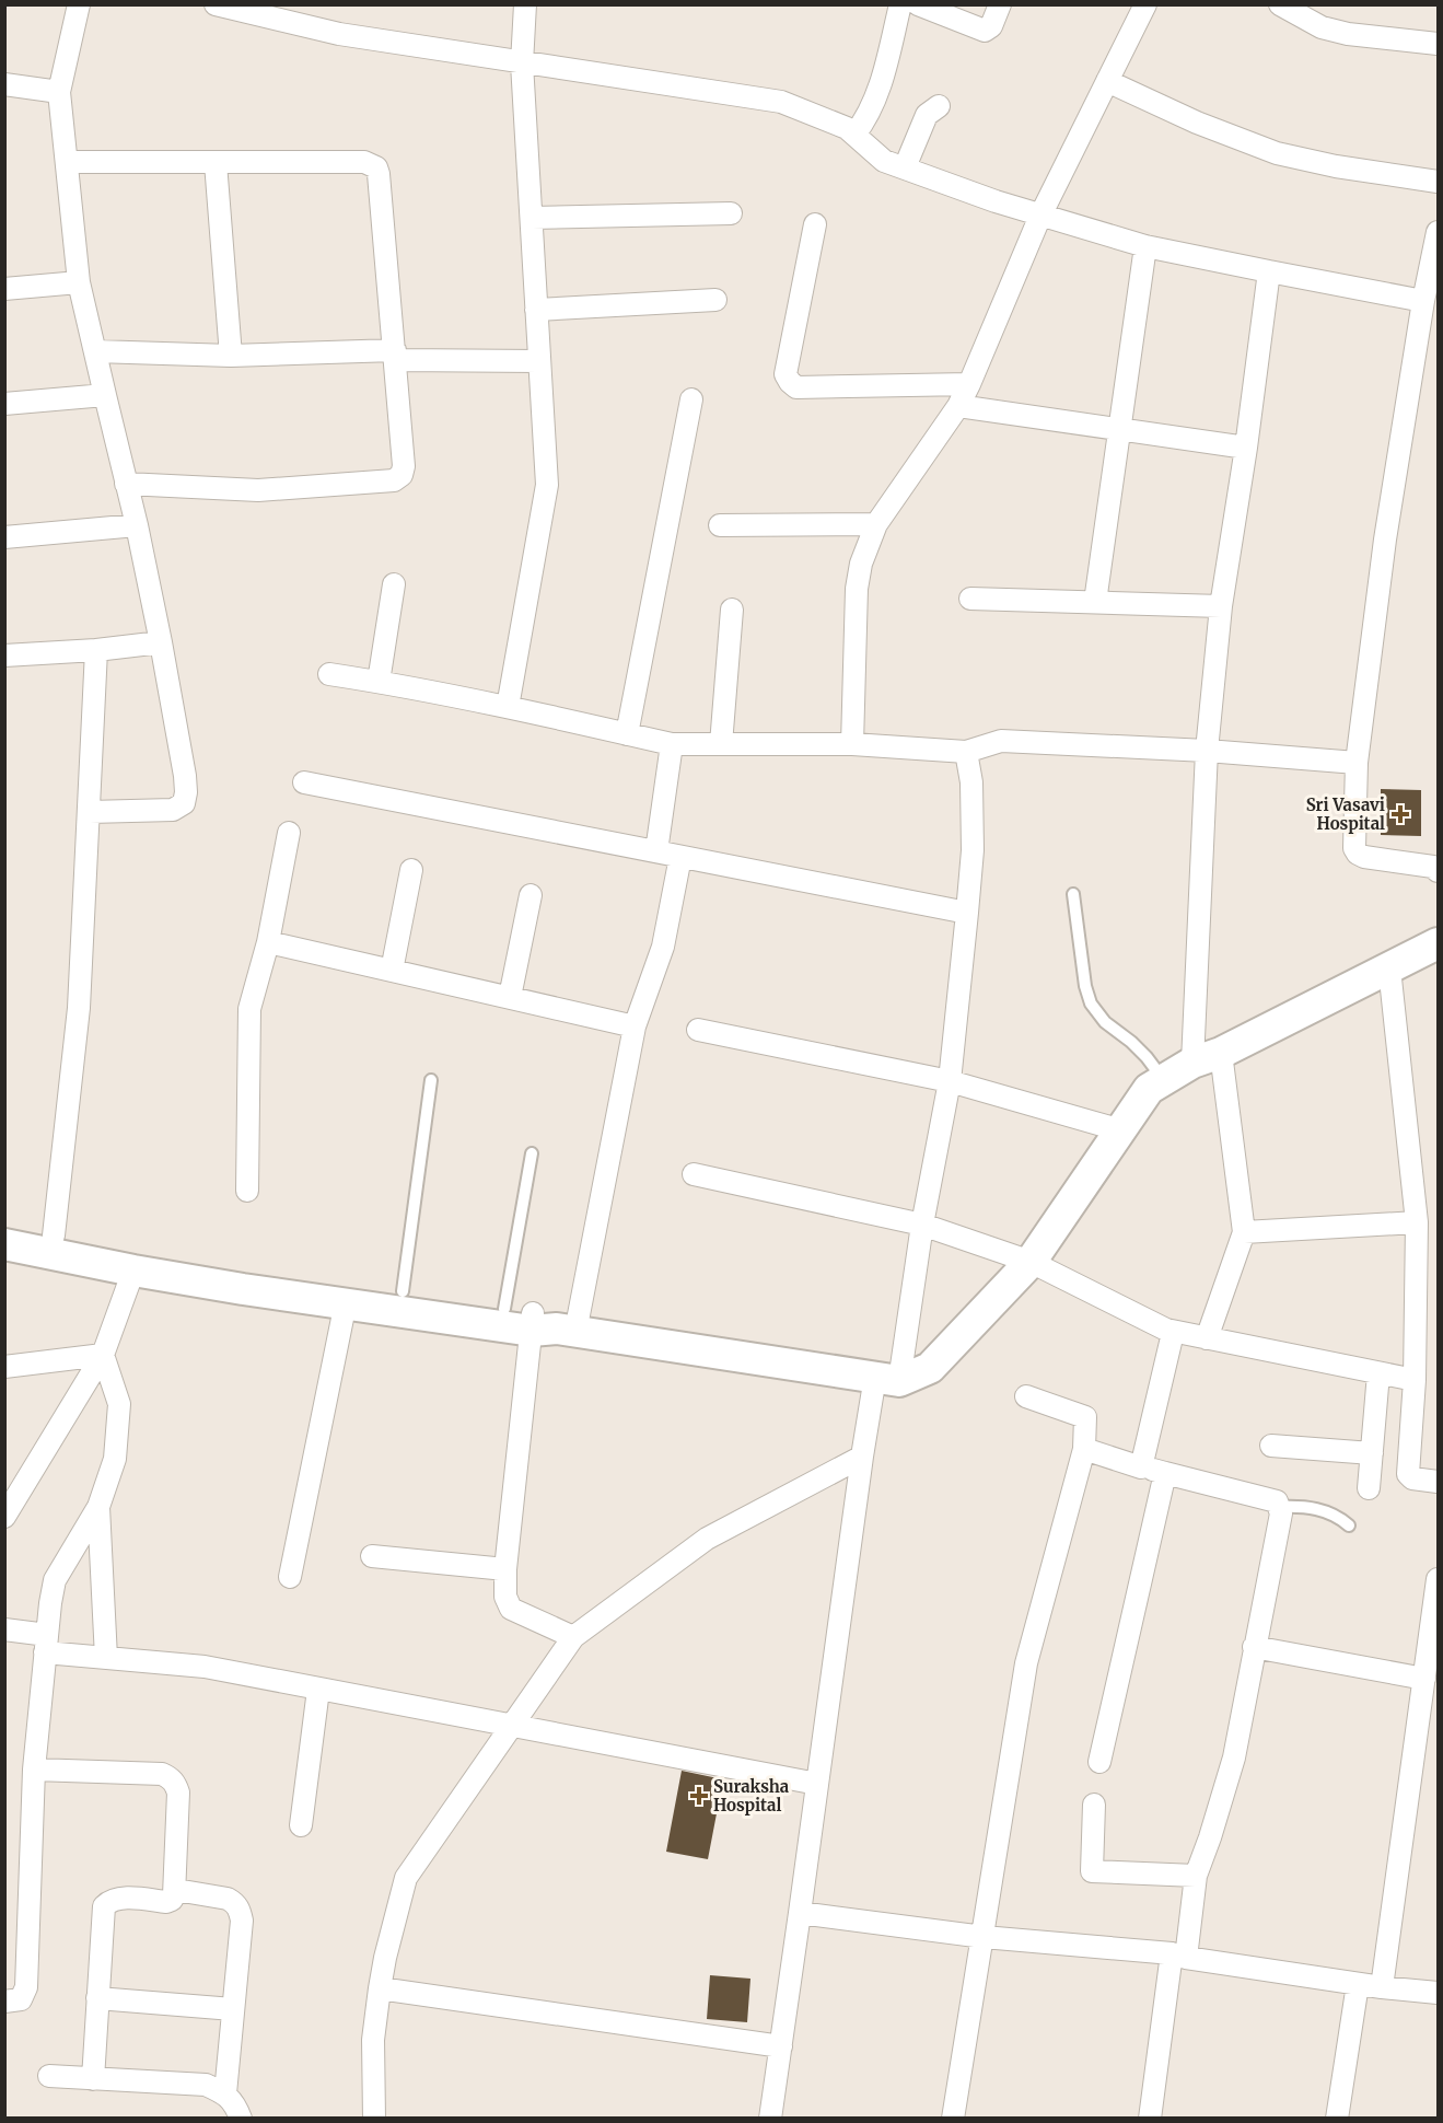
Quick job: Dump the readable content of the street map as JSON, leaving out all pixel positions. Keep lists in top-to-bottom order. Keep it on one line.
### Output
{"places":{"health":["Sri Vasavi Hospital","Suraksha Hospital"]}}
